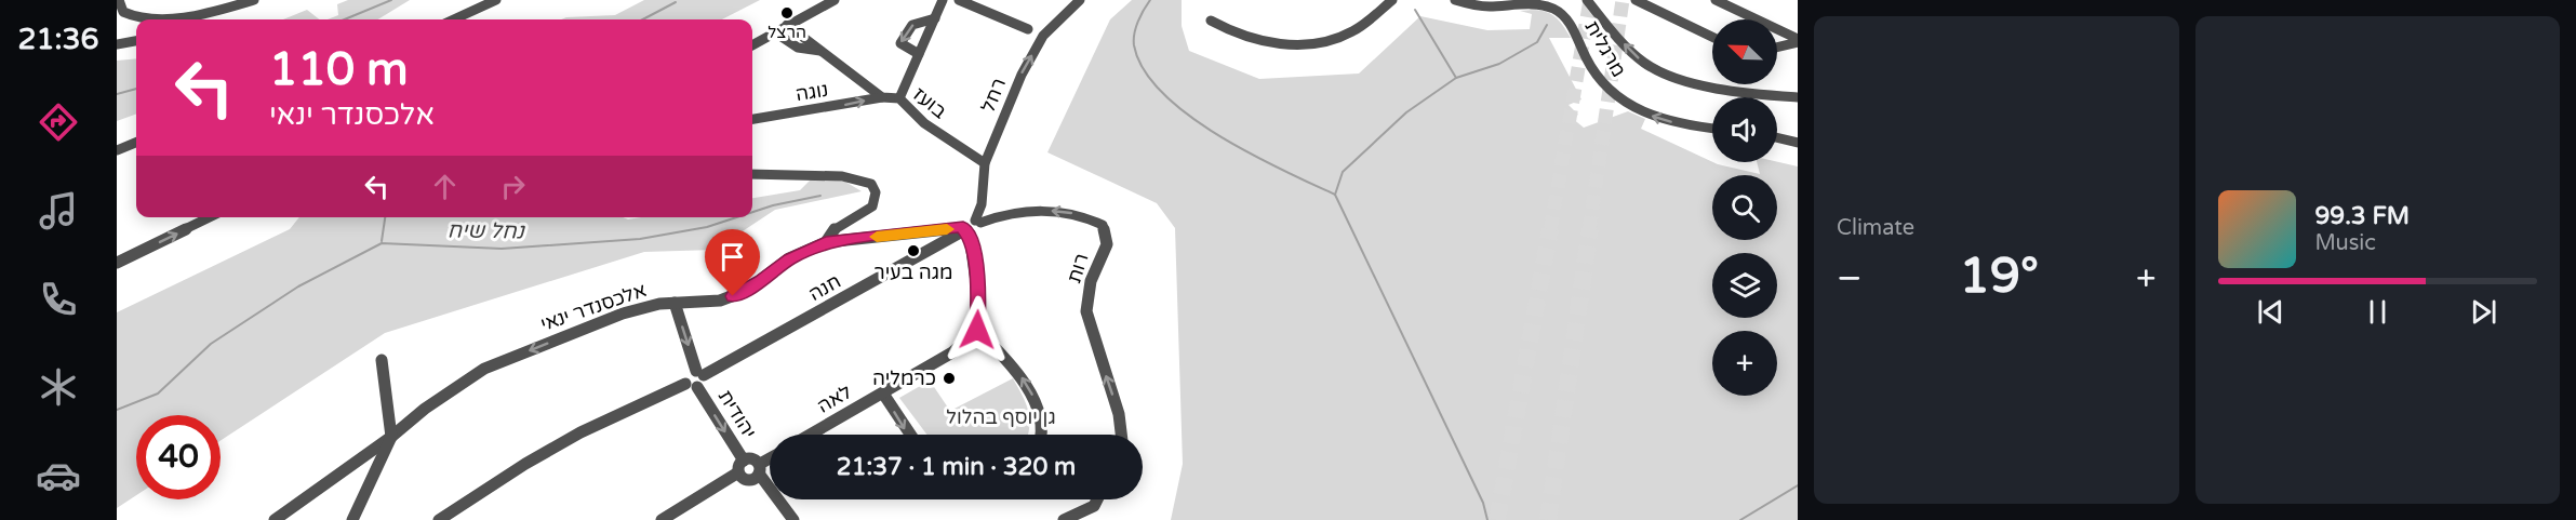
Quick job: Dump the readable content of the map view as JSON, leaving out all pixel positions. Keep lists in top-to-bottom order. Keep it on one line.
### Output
{"streets":{"street":["מרגלית","נוגה","רחל","בועז","רות","חנה","אלכסנדר ינאי","לאה","יהודית"]},"crossings":[["נוגה","בועז"],["רחל","בועז"],["רחל","רות"],["רחל","חנה"],["רות","חנה"],["חנה","אלכסנדר ינאי"],["חנה","יהודית"],["אלכסנדר ינאי","יהודית"]],"one_way":["רחל","אלכסנדר ינאי","יהודית"],"water":["נחל שיח"],"parks":["גן יוסף בהלול"],"places":["הרצל","מגה בעיר","כרמליה"],"north":"top left","page":{"tabs":"21:36","tile":"Climate","map_buttons":"+","turn":["110 m","אלכסנדר ינאי"],"song":["99.3 FM","Music"],"heat":["−","19°","+"],"limit":"40","trip":"21:37 · 1 min · 320 m"}}
